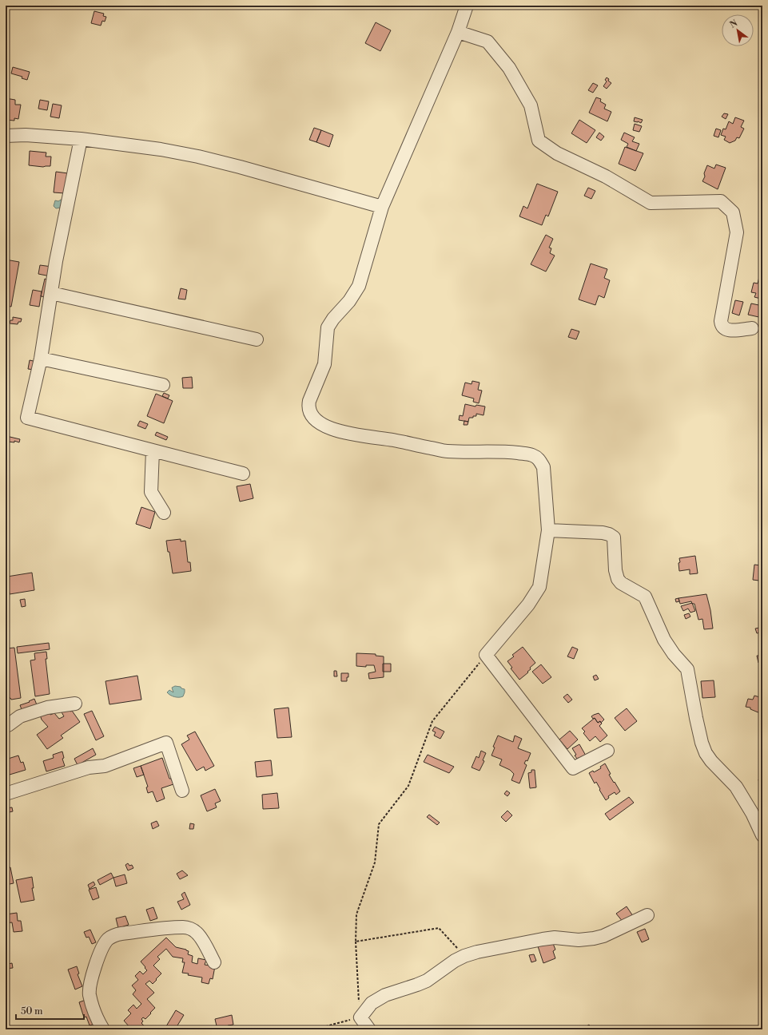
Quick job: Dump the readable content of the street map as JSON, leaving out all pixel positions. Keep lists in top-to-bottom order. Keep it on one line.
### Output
{"scale_bar":"50 m","north":"top left"}
